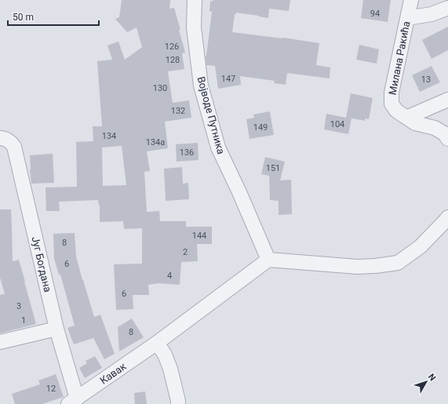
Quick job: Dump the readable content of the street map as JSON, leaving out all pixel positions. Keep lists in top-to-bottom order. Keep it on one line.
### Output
{"streets":{"street":["Милана Ракића","Војводе Путника","Југ Богдана","Кавак"]},"crossings":[["Војводе Путника","Кавак"],["Југ Богдана","Кавак"]],"house_numbers":["94","126","128","147","13","130","132","104","149","134","134a","136","151","144","8","2","6","4","6","3","1","8","12"],"scale_bar":"50 m","north":"top right"}
